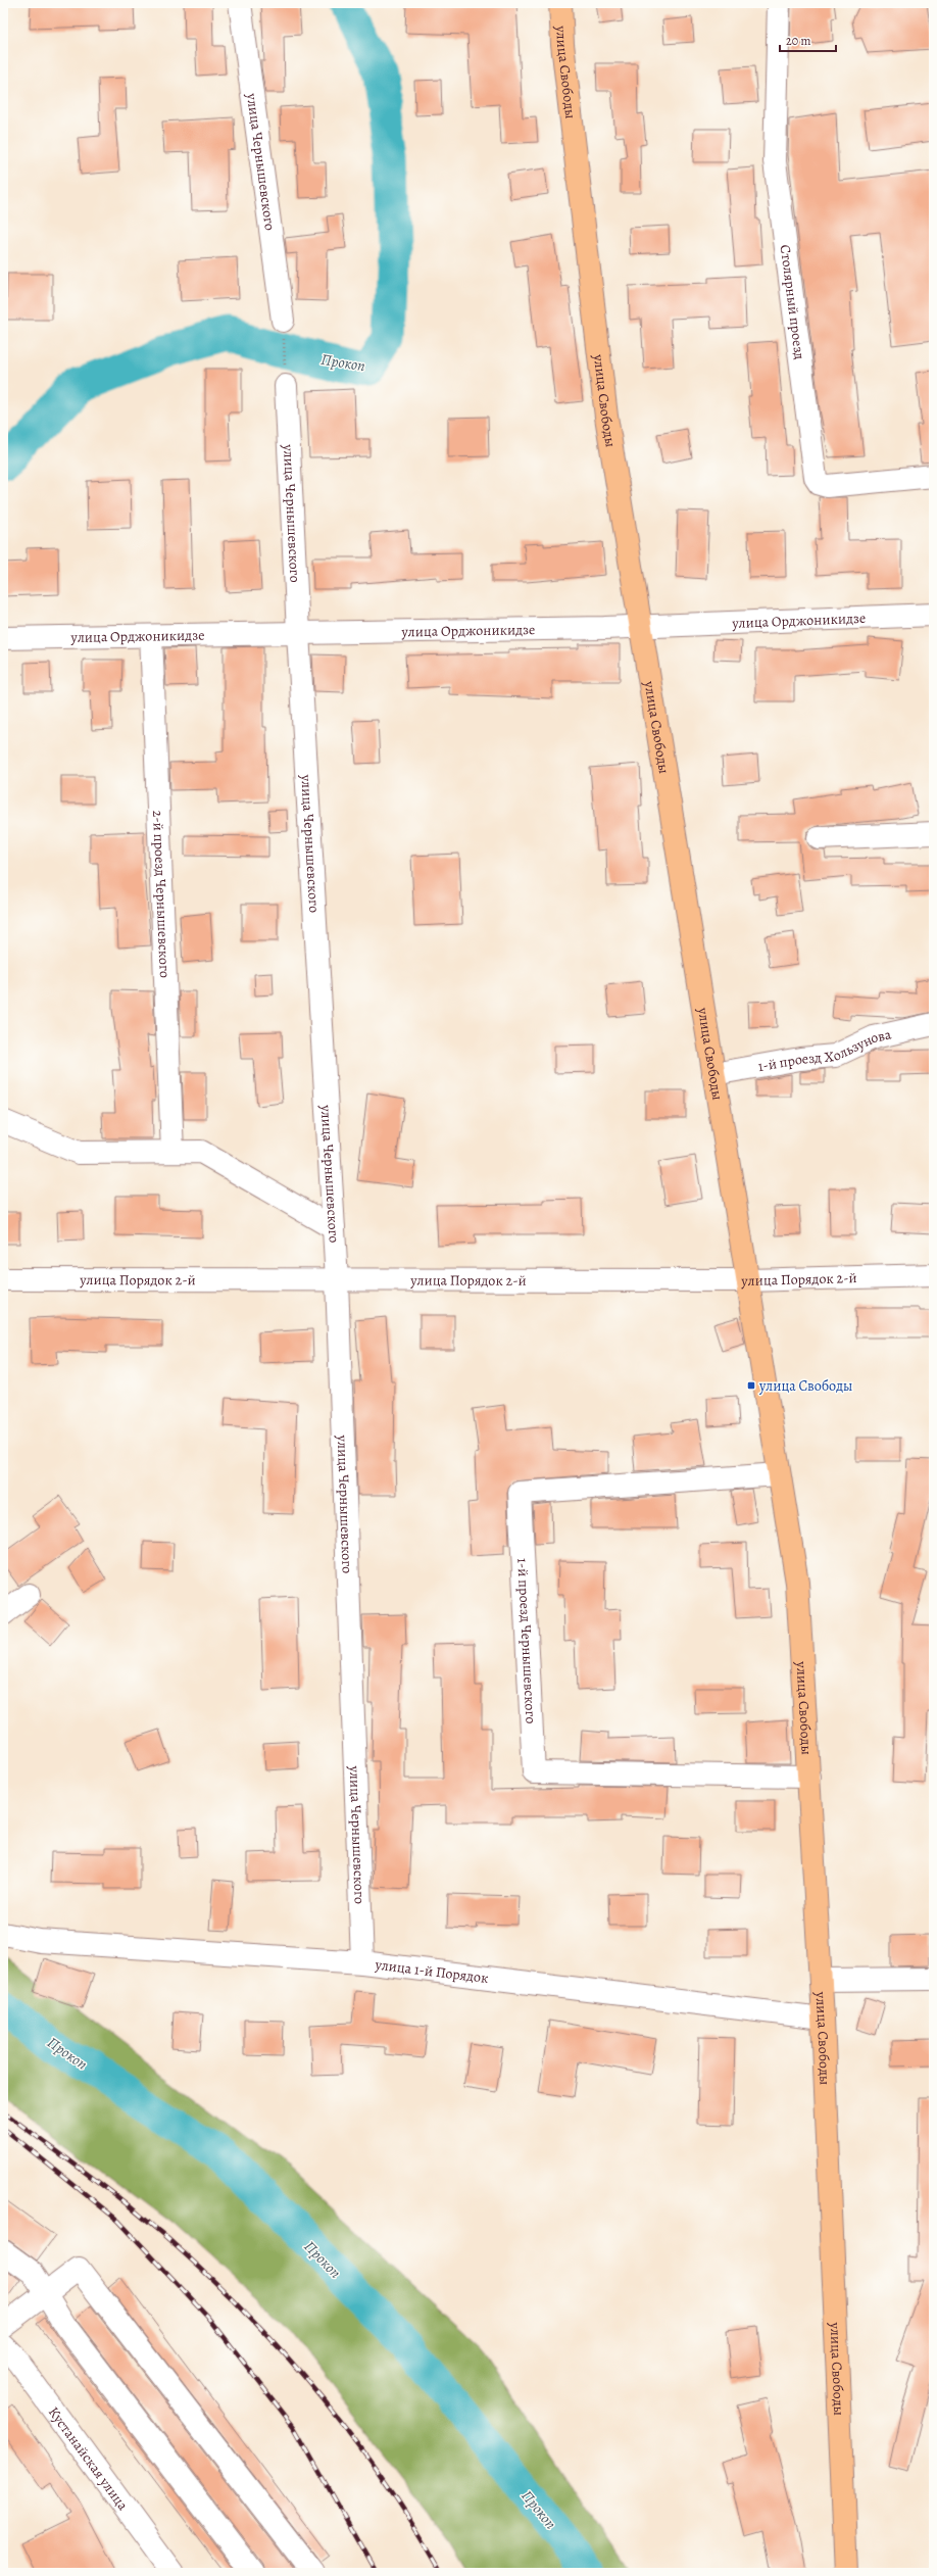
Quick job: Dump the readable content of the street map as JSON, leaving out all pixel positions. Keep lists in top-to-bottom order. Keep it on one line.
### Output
{"streets":{"main road":["улица Свободы"],"street":["улица Чернышевского","Столярный проезд","улица Орджоникидзе","2-й проезд Чернышевского","1-й проезд Хользунова","улица Порядок 2-й","1-й проезд Чернышевского","улица 1-й Порядок","Кустанайская улица"]},"crossings":[["улица Свободы","улица Орджоникидзе"],["улица Свободы","1-й проезд Хользунова"],["улица Свободы","улица Порядок 2-й"],["улица Свободы","1-й проезд Чернышевского"],["улица Свободы","улица 1-й Порядок"],["улица Чернышевского","улица Орджоникидзе"],["улица Чернышевского","улица Порядок 2-й"],["улица Чернышевского","улица 1-й Порядок"],["улица Орджоникидзе","2-й проезд Чернышевского"]],"water":["Прокоп"],"places":{"transit":["улица Свободы"]},"scale_bar":"20 m"}
